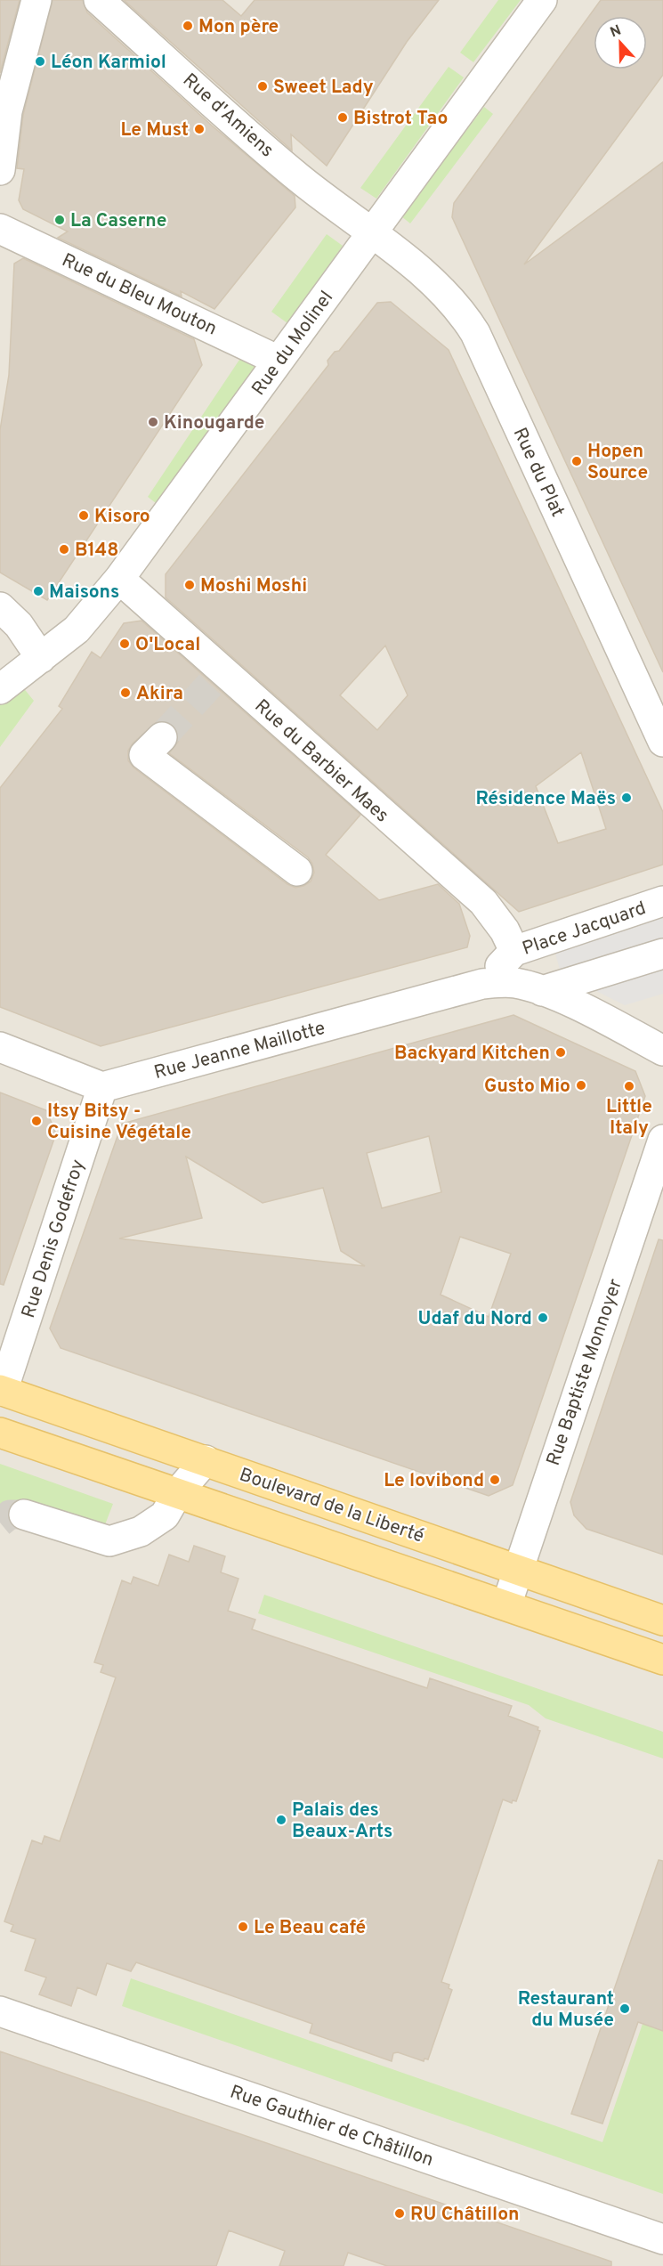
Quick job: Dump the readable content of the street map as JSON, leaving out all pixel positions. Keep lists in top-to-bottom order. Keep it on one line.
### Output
{"streets":{"main road":["Boulevard de la Liberté"],"street":["Rue d'Amiens","Rue du Bleu Mouton","Rue du Molinel","Rue du Plat","Rue du Barbier Maes","Place Jacquard","Rue Jeanne Maillotte","Rue Denis Godefroy","Rue Baptiste Monnoyer","Rue Gauthier de Châtillon"]},"crossings":[["Rue d'Amiens","Rue du Molinel"],["Rue d'Amiens","Rue du Plat"],["Rue du Bleu Mouton","Rue du Molinel"],["Rue du Molinel","Rue du Plat"],["Rue du Molinel","Rue du Barbier Maes"],["Rue du Barbier Maes","Place Jacquard"],["Place Jacquard","Rue Jeanne Maillotte"],["Rue Jeanne Maillotte","Rue Denis Godefroy"],["Rue Denis Godefroy","Boulevard de la Liberté"],["Rue Baptiste Monnoyer","Boulevard de la Liberté"]],"places":["Mon père","Léon Karmiol","Sweet Lady","Bistrot Tao","Le Must","La Caserne","Kinougarde","Hopen Source","Kisoro","B148","Moshi Moshi","Maisons","O'Local","Akira","Résidence Maës","Backyard Kitchen","Gusto Mio","Little Italy","Itsy Bitsy - Cuisine Végétale","Udaf du Nord","Le lovibond","Palais des Beaux-Arts","Le Beau café","Restaurant du Musée","RU Châtillon"],"north":"top"}
